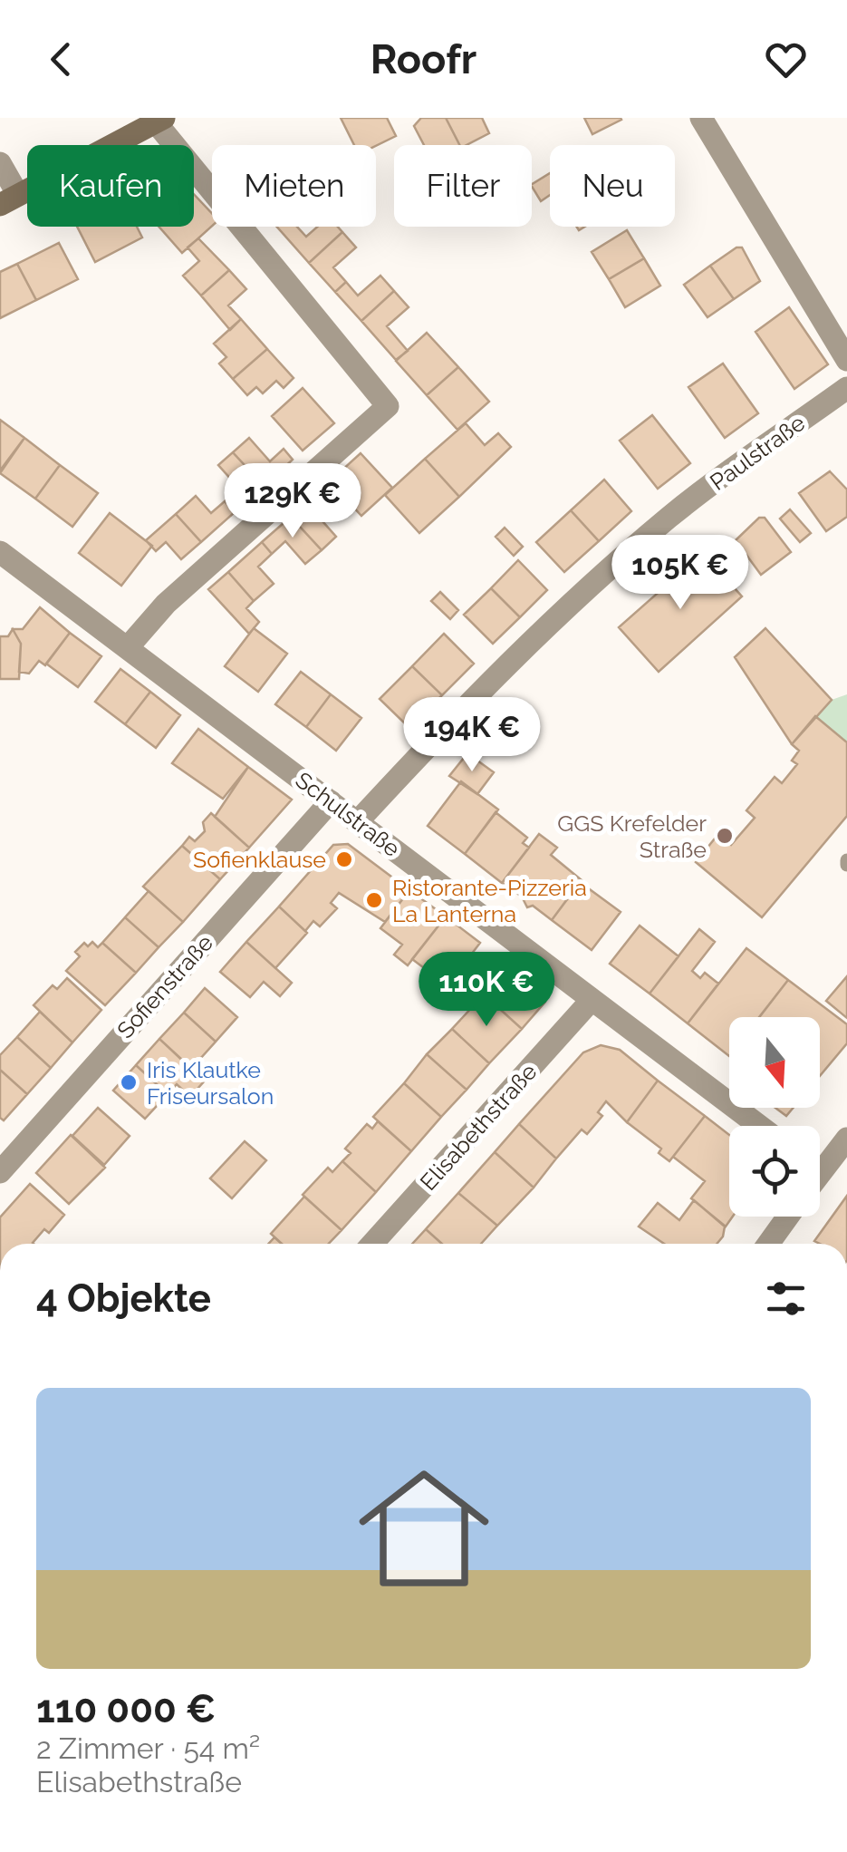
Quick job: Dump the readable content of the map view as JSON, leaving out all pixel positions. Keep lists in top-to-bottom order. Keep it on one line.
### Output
{"streets":{"street":["Paulstraße","Schulstraße","Sofienstraße","Elisabethstraße"]},"crossings":[["Paulstraße","Schulstraße"],["Schulstraße","Sofienstraße"],["Schulstraße","Elisabethstraße"]],"places":["GGS Krefelder Straße","Sofienklause","Ristorante-Pizzeria La Lanterna","Iris Klautke Friseursalon"],"north":"bottom","page":{"header":"Roofr","chip":["Kaufen","Mieten","Filter","Neu"],"price":["129K €","105K €","194K €","110K €"],"heading":"4 Objekte","list":[{"name":"110 000 €","note":"2 Zimmer · 54 m² · Elisabethstraße"}]}}
